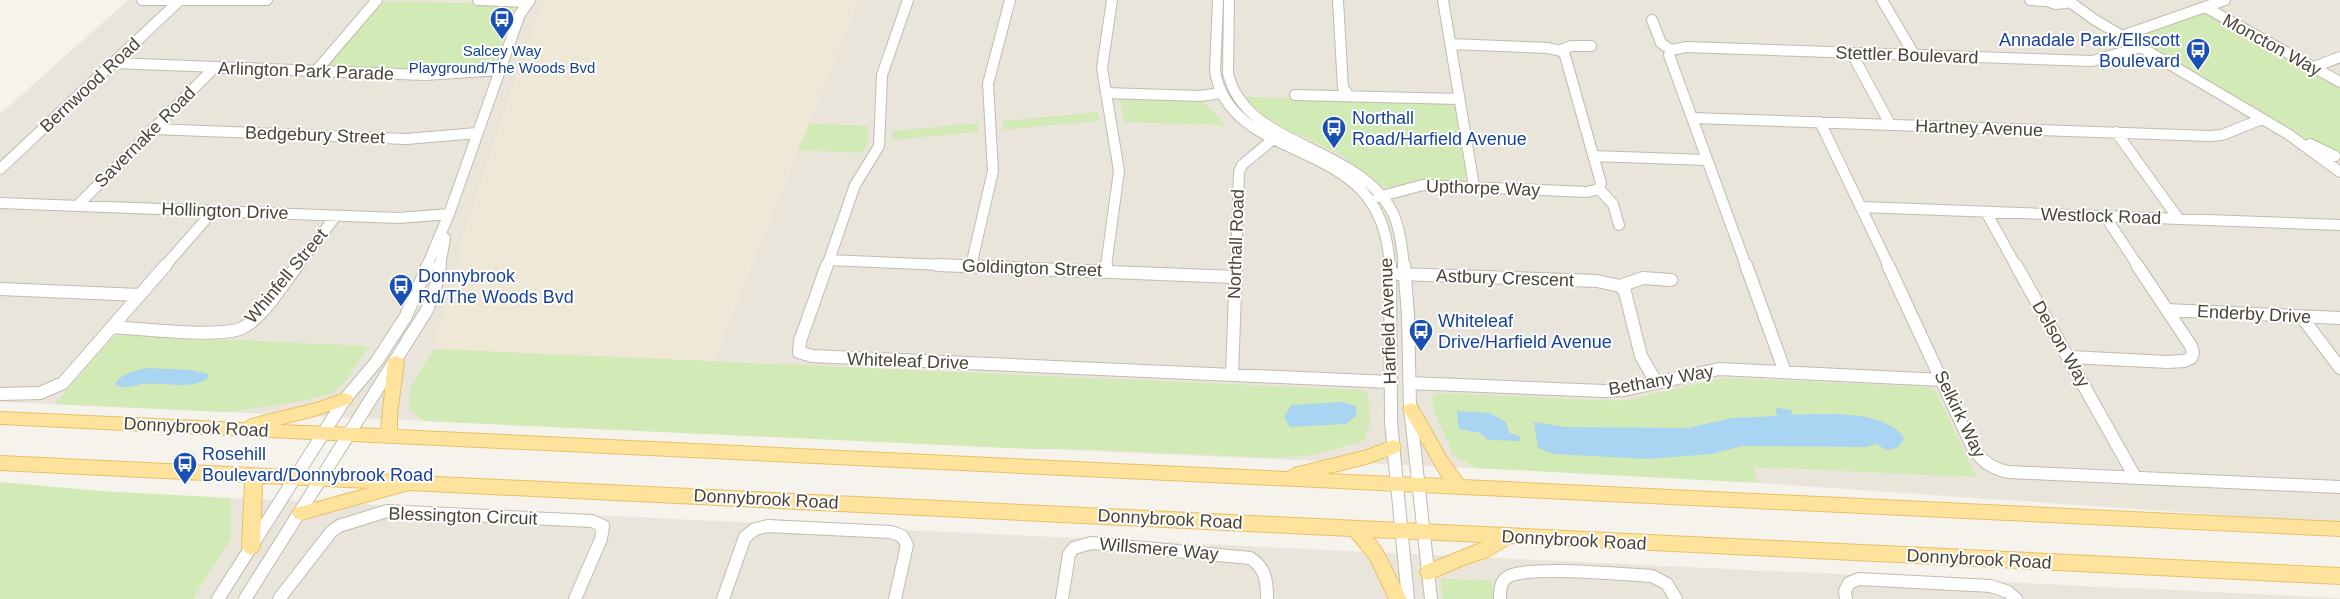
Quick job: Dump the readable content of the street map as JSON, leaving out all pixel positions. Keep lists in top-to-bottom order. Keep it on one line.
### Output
{"streets":{"main road":["Donnybrook Road"],"street":["Moncton Way","Stettler Boulevard","Arlington Park Parade","Bernwood Road","Hartney Avenue","Bedgebury Street","Savernake Road","Upthorpe Way","Hollington Drive","Westlock Road","Northall Road","Goldington Street","Whinfell Street","Astbury Crescent","Enderby Drive","Harfield Avenue","Delson Way","Whiteleaf Drive","Bethany Way","Selkirk Way","Blessington Circuit","Willsmere Way"]},"crossings":[["Arlington Park Parade","Bernwood Road"],["Arlington Park Parade","Savernake Road"],["Hartney Avenue","Selkirk Way"],["Bedgebury Street","Savernake Road"],["Savernake Road","Hollington Drive"],["Upthorpe Way","Harfield Avenue"],["Hollington Drive","Whinfell Street"],["Westlock Road","Delson Way"],["Westlock Road","Selkirk Way"],["Northall Road","Goldington Street"],["Northall Road","Harfield Avenue"],["Northall Road","Whiteleaf Drive"],["Goldington Street","Whiteleaf Drive"],["Astbury Crescent","Harfield Avenue"],["Harfield Avenue","Whiteleaf Drive"],["Harfield Avenue","Bethany Way"],["Harfield Avenue","Donnybrook Road"],["Delson Way","Selkirk Way"],["Bethany Way","Selkirk Way"]],"places":{"bus stop":["Salcey Way Playground/The Woods Bvd","Annadale Park/Ellscott Boulevard","Northall Road/Harfield Avenue","Donnybrook Rd/The Woods Bvd","Whiteleaf Drive/Harfield Avenue","Rosehill Boulevard/Donnybrook Road"]}}
